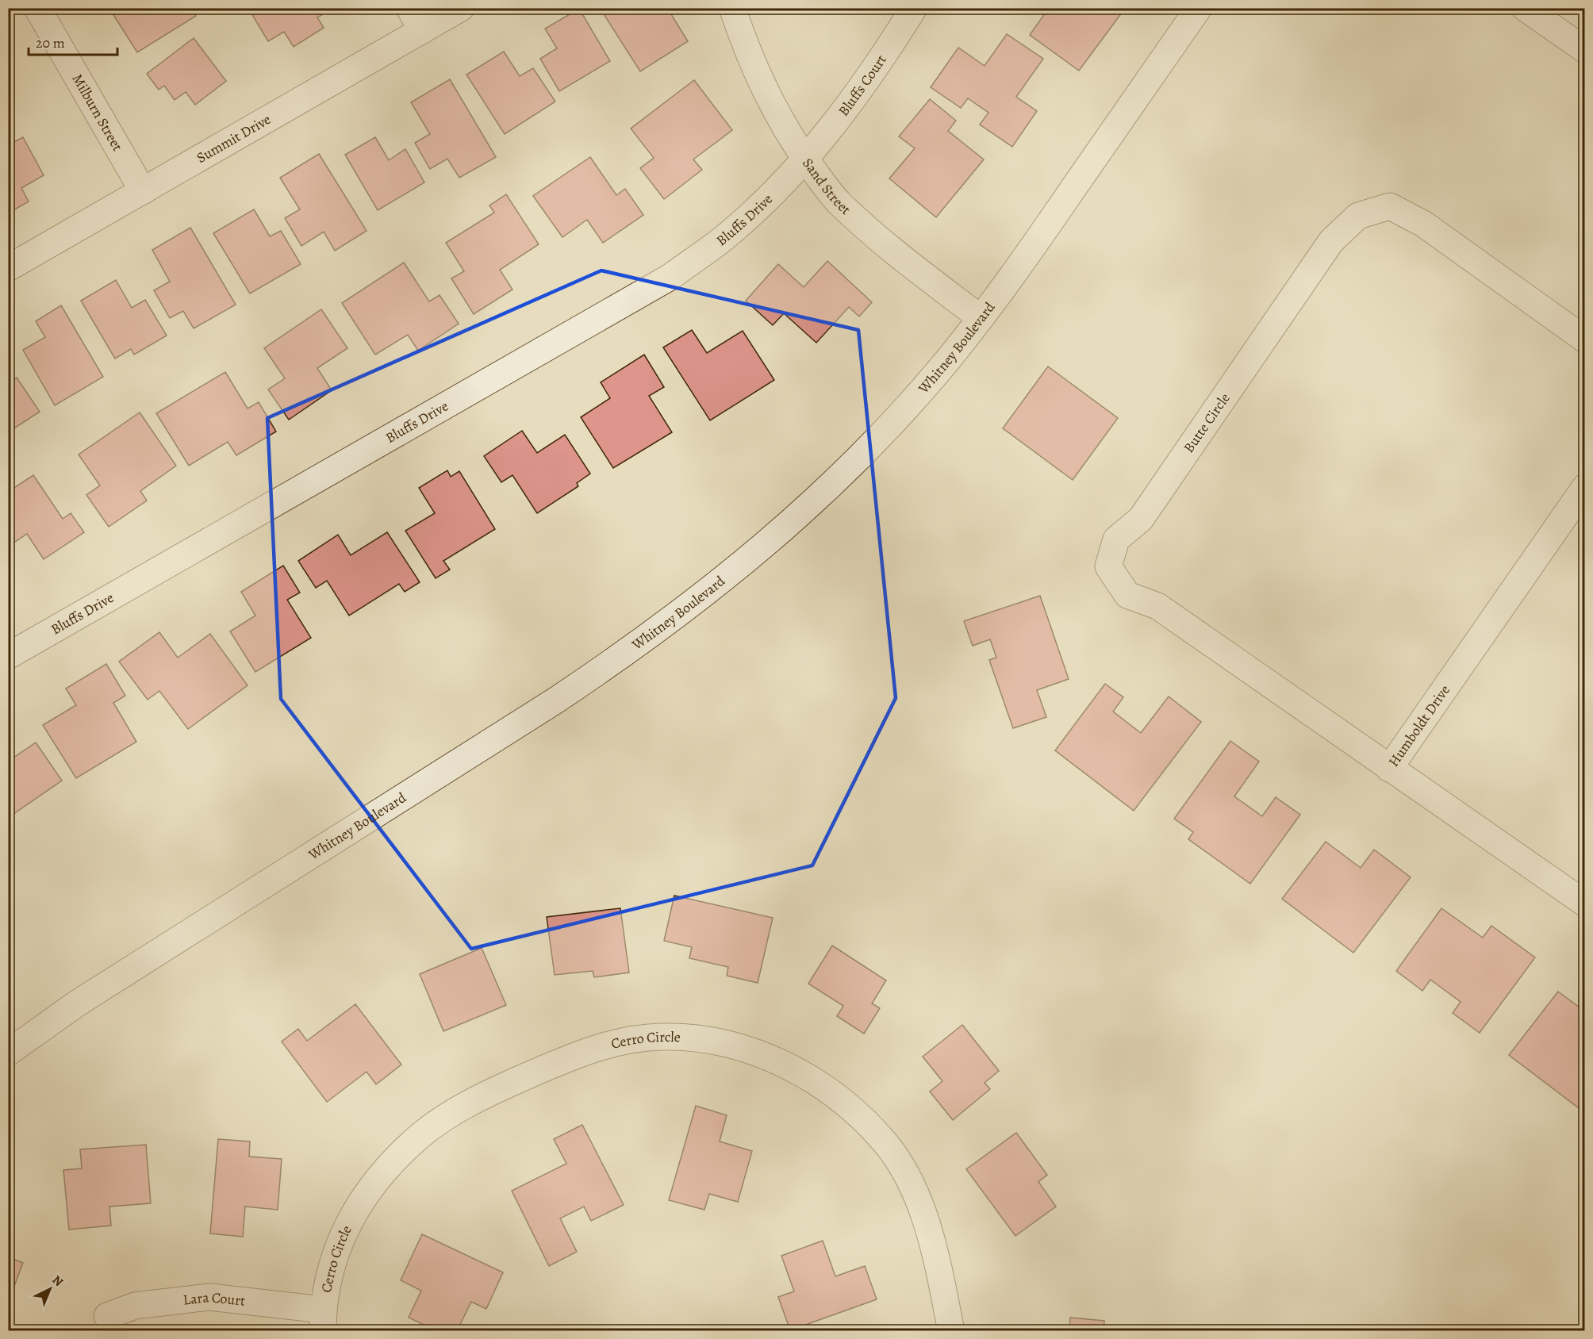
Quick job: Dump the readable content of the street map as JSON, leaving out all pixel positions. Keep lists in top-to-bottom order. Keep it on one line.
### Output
{"streets":{"street":["Bluffs Court","Milburn Street","Summit Drive","Sand Street","Bluffs Drive","Whitney Boulevard","Butte Circle","Humboldt Drive","Cerro Circle","Lara Court"]},"crossings":[["Bluffs Court","Sand Street"],["Bluffs Court","Bluffs Drive"],["Milburn Street","Summit Drive"],["Sand Street","Bluffs Drive"],["Sand Street","Whitney Boulevard"],["Butte Circle","Humboldt Drive"],["Cerro Circle","Lara Court"]],"scale_bar":"20 m","north":"top right"}
